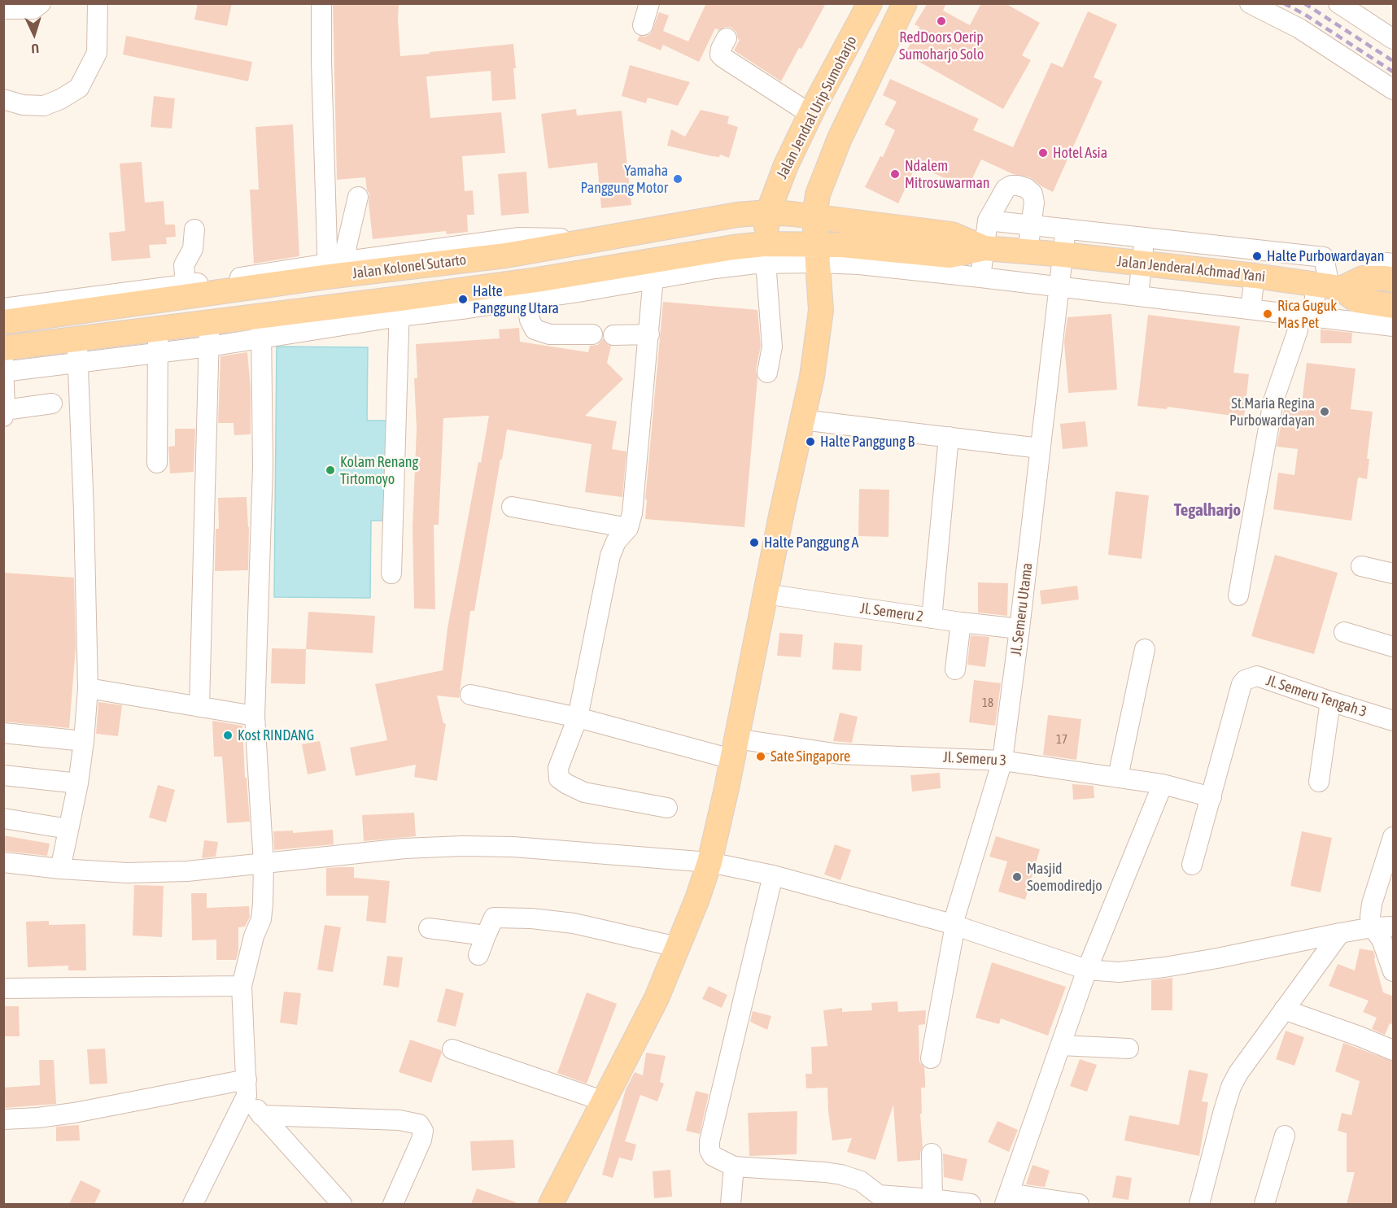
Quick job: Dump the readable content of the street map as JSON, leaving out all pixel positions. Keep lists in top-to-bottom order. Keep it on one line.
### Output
{"streets":{"main road":["Jalan Jendral Urip Sumoharjo","Jalan Kolonel Sutarto","Jalan Jenderal Achmad Yani"],"street":["Jl. Semeru Utama","Jl. Semeru 2","Jl. Semeru Tengah 3","Jl. Semeru 3"]},"crossings":[["Jalan Jendral Urip Sumoharjo","Jalan Kolonel Sutarto"],["Jalan Kolonel Sutarto","Jalan Jenderal Achmad Yani"],["Jalan Jenderal Achmad Yani","Jl. Semeru Utama"],["Jl. Semeru Utama","Jl. Semeru 2"],["Jl. Semeru Utama","Jl. Semeru 3"],["Jl. Semeru Tengah 3","Jl. Semeru 3"]],"districts":["Tegalharjo"],"places":["RedDoors Oerip Sumoharjo Solo","Hotel Asia","Ndalem Mitrosuwarman","Yamaha Panggung Motor","Halte Purbowardayan","Halte Panggung Utara","Rica Guguk Mas Pet","St.Maria Regina Purbowardayan","Halte Panggung B","Kolam Renang Tirtomoyo","Halte Panggung A","Kost RINDANG","Sate Singapore","Masjid Soemodiredjo"],"house_numbers":["18","17"],"north":"bottom"}
